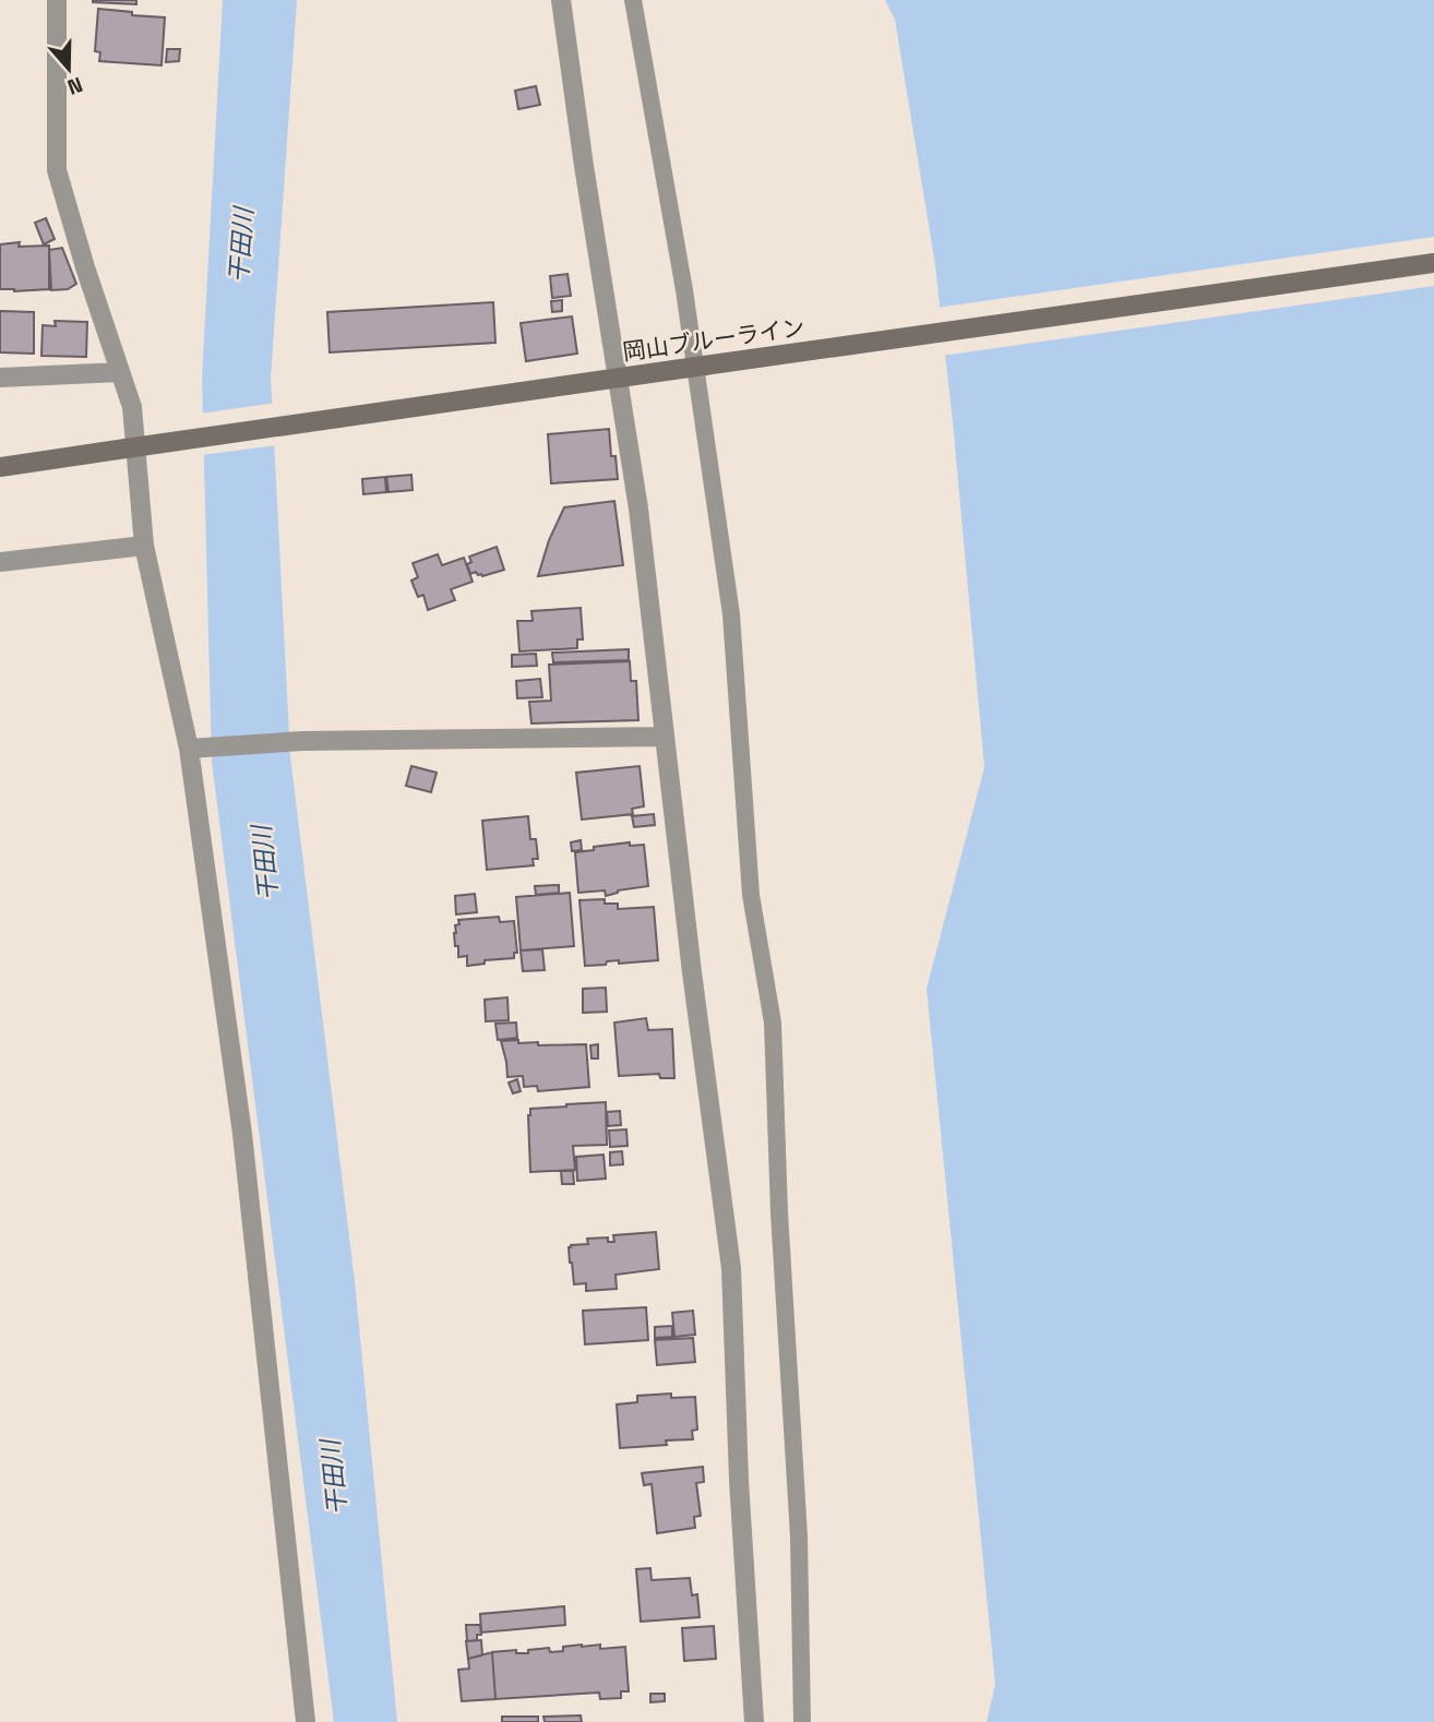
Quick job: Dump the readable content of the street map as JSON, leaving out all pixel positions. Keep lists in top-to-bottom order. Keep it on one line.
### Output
{"streets":{"main road":["岡山ブルーライン"]},"water":["干田川"],"north":"bottom"}
